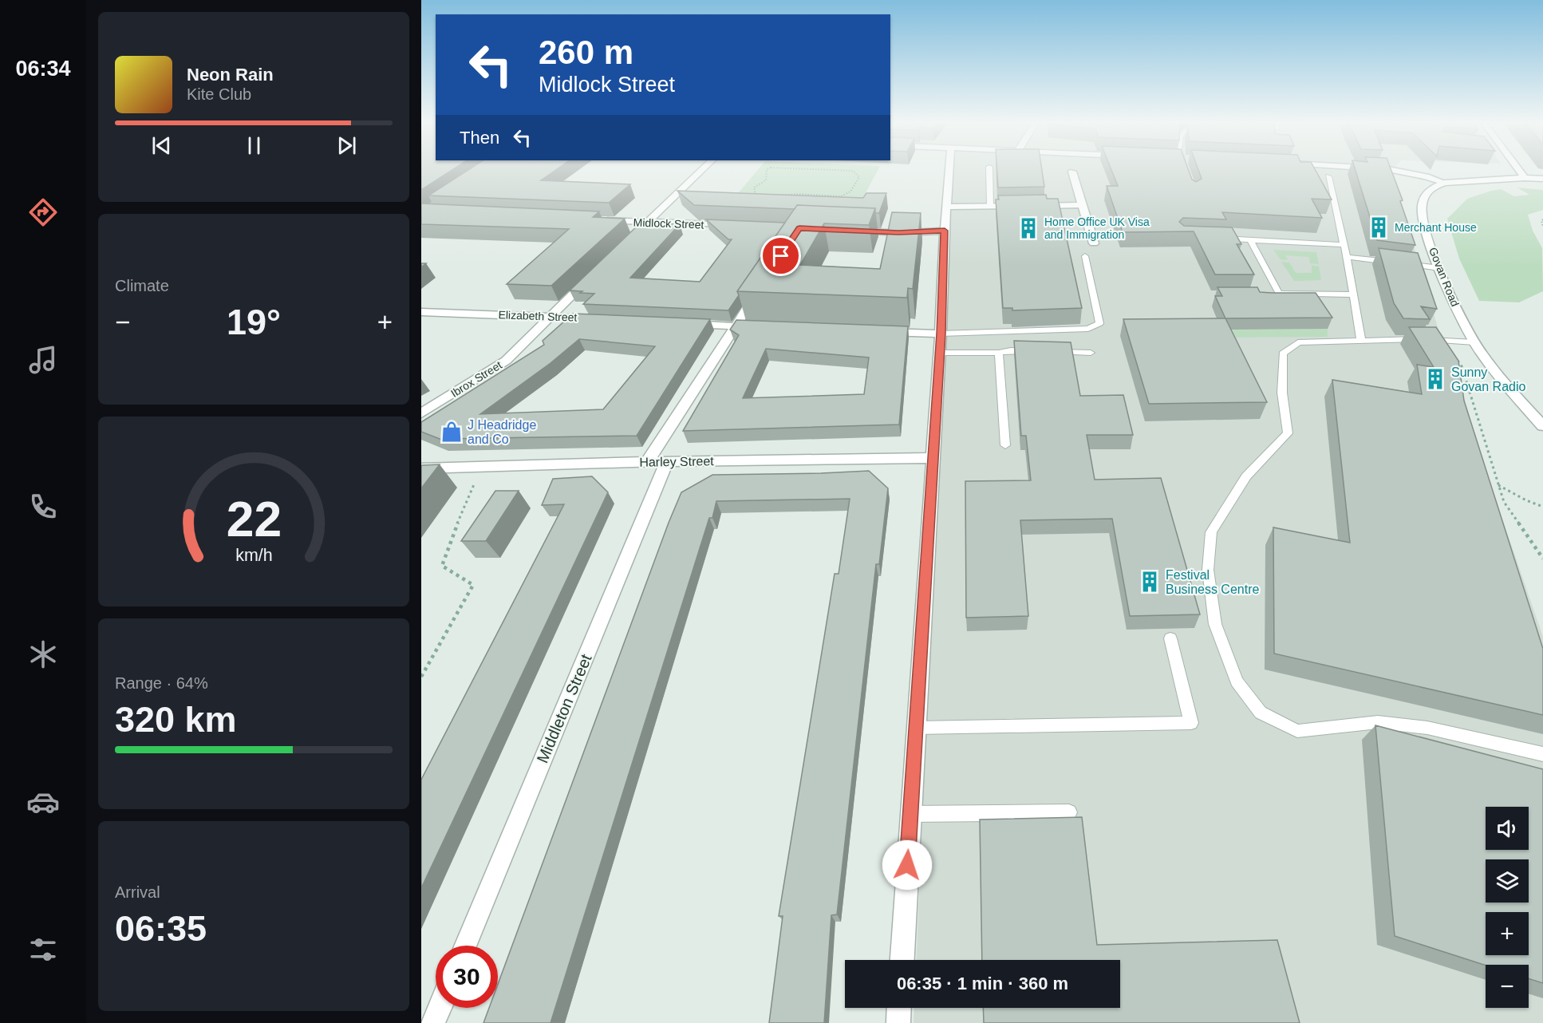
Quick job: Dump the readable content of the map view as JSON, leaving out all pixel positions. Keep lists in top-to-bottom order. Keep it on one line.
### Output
{"streets":{"street":["Midlock Street","Govan Road","Elizabeth Street","Ibrox Street","Harley Street","Middleton Street"]},"crossings":[["Elizabeth Street","Ibrox Street"],["Harley Street","Middleton Street"]],"places":{"building":["Merchant House","Home Office UK Visa and Immigration","Sunny Govan Radio","Festival Business Centre"],"shop":["J Headridge and Co"]},"page":{"tabs":"06:34","turn":["260 m","Midlock Street"],"song":["Neon Rain","Kite Club"],"then":"Then","tile":["Climate",["Range · 64%","320 km"],["Arrival","06:35"]],"heat":["−","19°","+"],"map_buttons":["+","−"],"limit":"30","trip":"06:35 · 1 min · 360 m","gauge":["22","km/h"]}}
